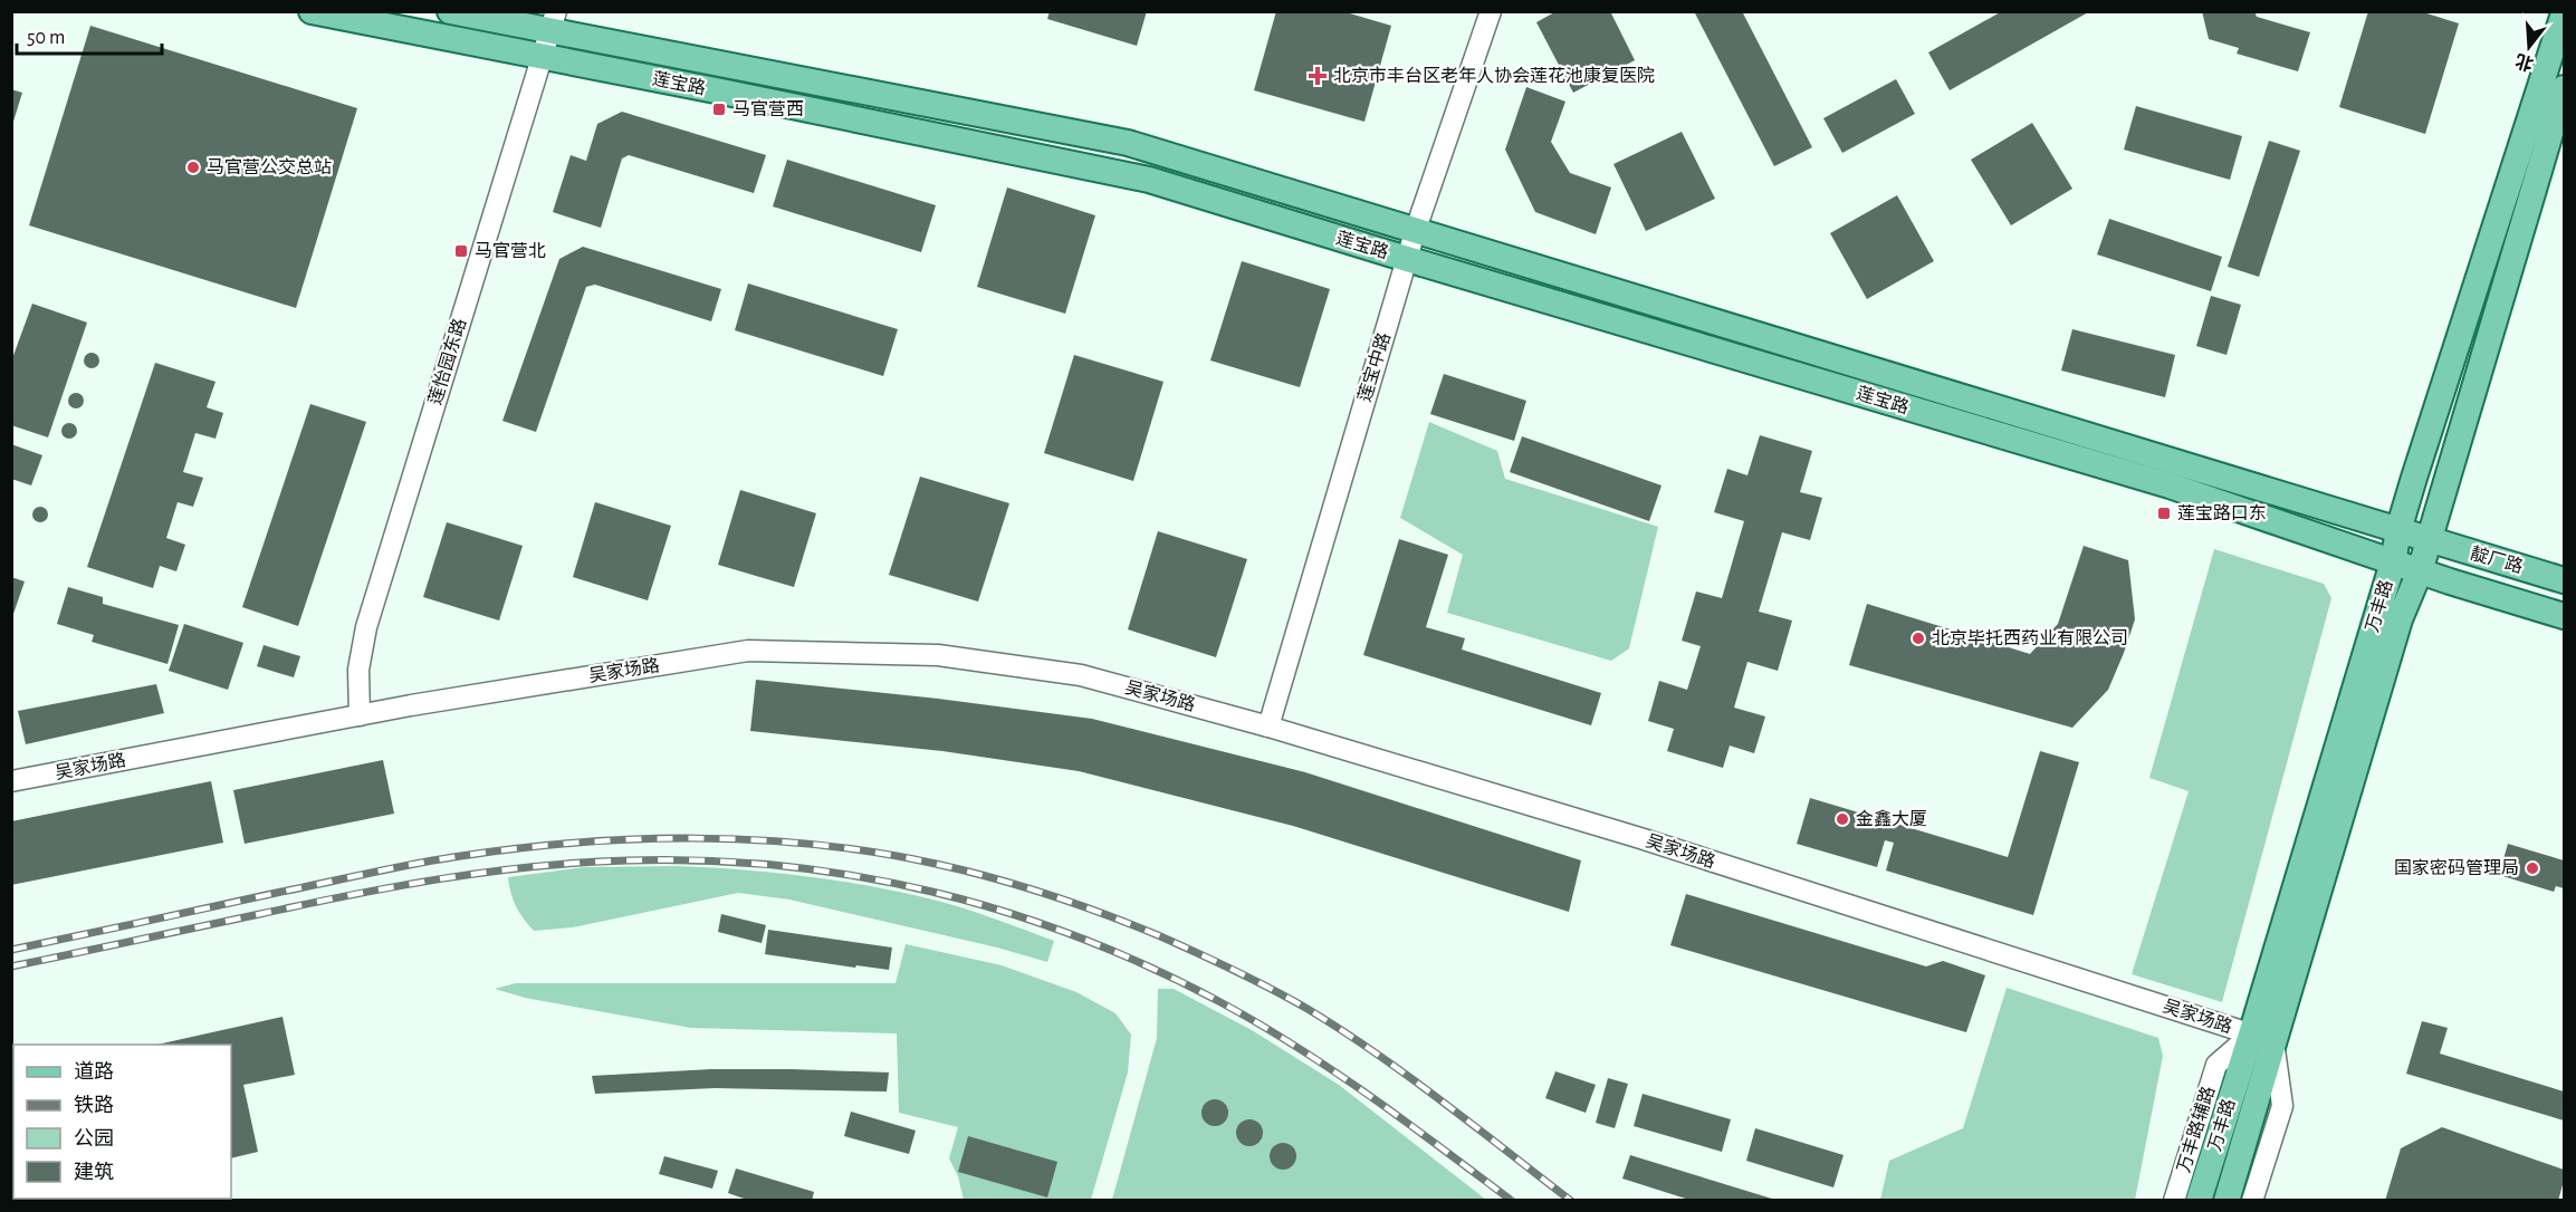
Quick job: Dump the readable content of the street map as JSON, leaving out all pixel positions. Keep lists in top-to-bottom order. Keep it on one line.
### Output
{"streets":{"main road":["莲宝路","靛厂路","万丰路"],"street":["莲怡园东路","莲宝中路","吴家场路","万丰路辅路"]},"crossings":[["莲宝路","莲怡园东路"],["莲宝路","莲宝中路"],["莲宝路","靛厂路"],["莲宝路","万丰路"],["莲怡园东路","吴家场路"],["莲宝中路","吴家场路"],["靛厂路","万丰路"],["万丰路","吴家场路"],["万丰路","万丰路辅路"],["吴家场路","万丰路辅路"]],"places":{"health":["北京市丰台区老年人协会莲花池康复医院"],"transit":["马官营西","马官营北","莲宝路口东"],"other":["马官营公交总站","北京毕托西药业有限公司","金鑫大厦","国家密码管理局"]},"legend":["道路","铁路","公园","建筑"],"scale_bar":"50 m","north":"bottom"}
